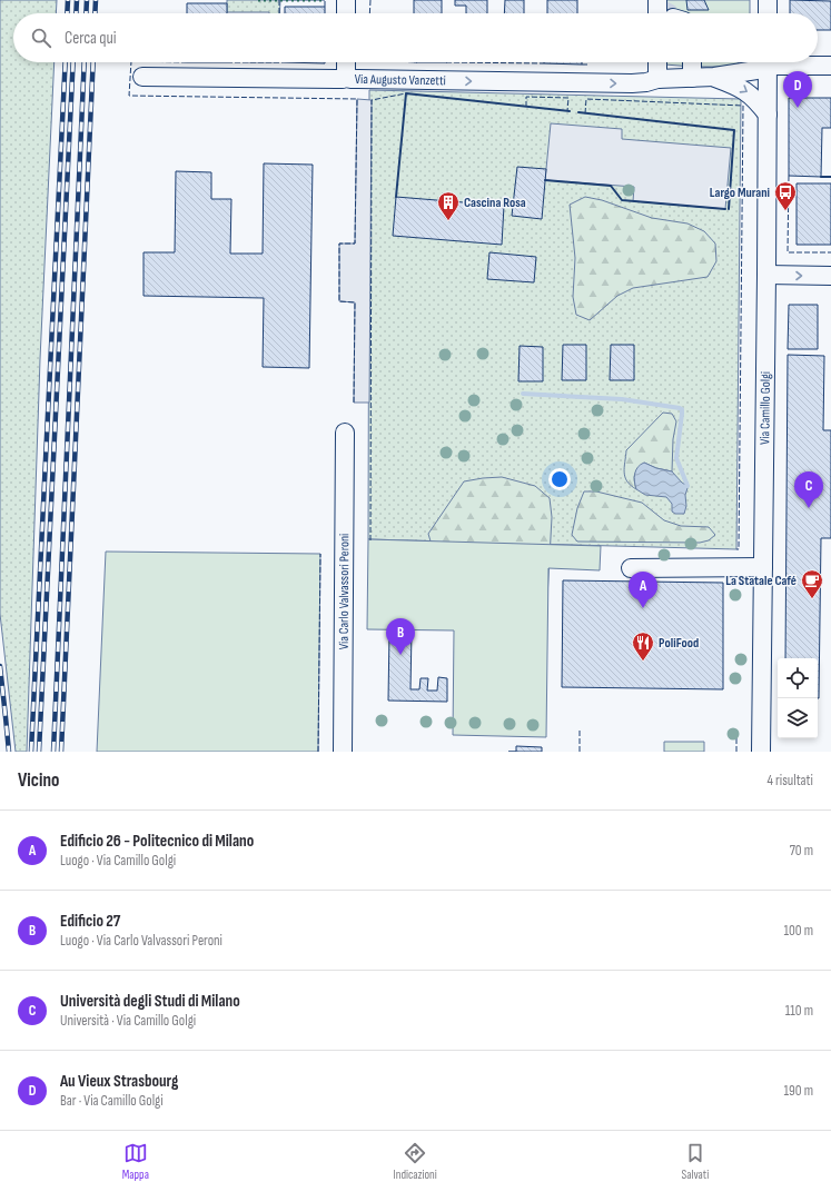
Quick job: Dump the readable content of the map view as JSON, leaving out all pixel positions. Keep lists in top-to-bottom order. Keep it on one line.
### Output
{"streets":{"street":["Via Augusto Vanzetti","Via Camillo Golgi","Via Carlo Valvassori Peroni"]},"one_way":["Via Augusto Vanzetti"],"places":{"bus stop":["Largo Murani"],"building":["Cascina Rosa"],"cafe":["La Statale Café"],"restaurant":["PoliFood"]},"page":{"search":"Cerca qui","pins":["D","C","A","B"],"heading":["Vicino","4 risultati"],"list":[{"mark":"A","name":"Edificio 26 - Politecnico di Milano","note":"Luogo · Via Camillo Golgi","value":"70 m"},{"mark":"B","name":"Edificio 27","note":"Luogo · Via Carlo Valvassori Peroni","value":"100 m"},{"mark":"C","name":"Università degli Studi di Milano","note":"Università · Via Camillo Golgi","value":"110 m"},{"mark":"D","name":"Au Vieux Strasbourg","note":"Bar · Via Camillo Golgi","value":"190 m"}],"nav":["Mappa","Indicazioni","Salvati"]}}
